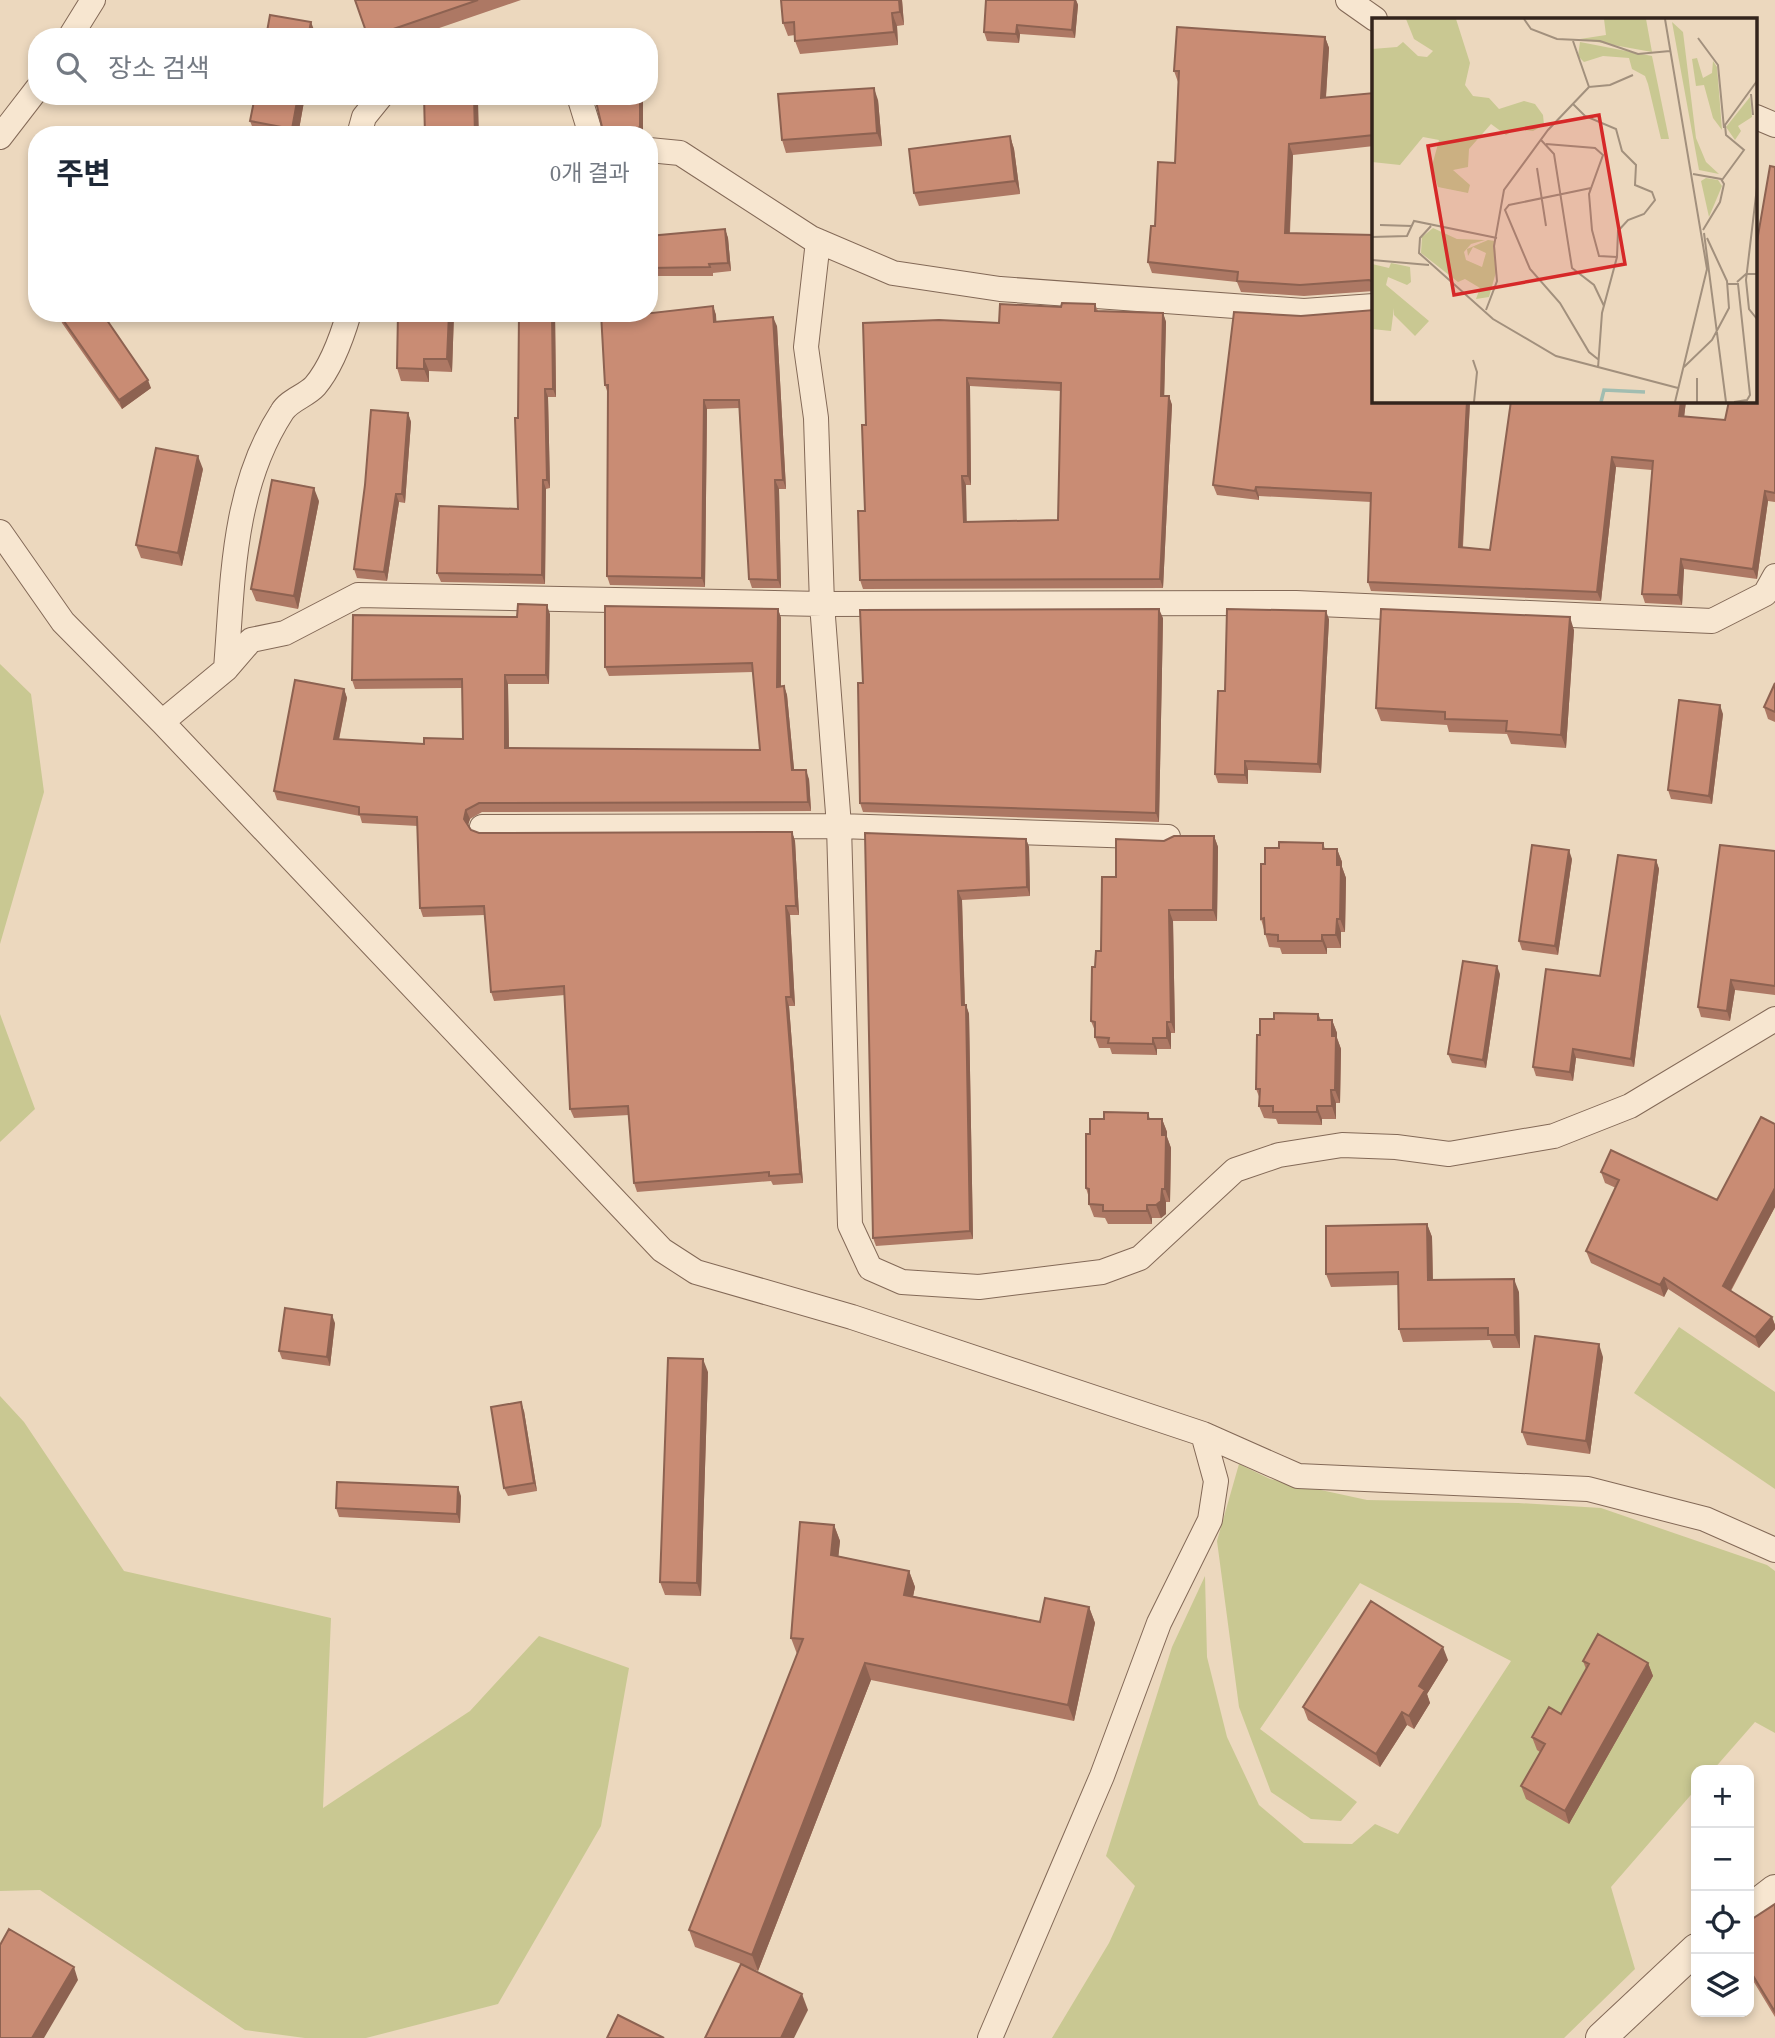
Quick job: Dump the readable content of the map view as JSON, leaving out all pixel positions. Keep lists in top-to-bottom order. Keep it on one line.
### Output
{"page":{"search":"장소 검색","heading":["주변","0개 결과"],"map_buttons":["+","−"]}}
